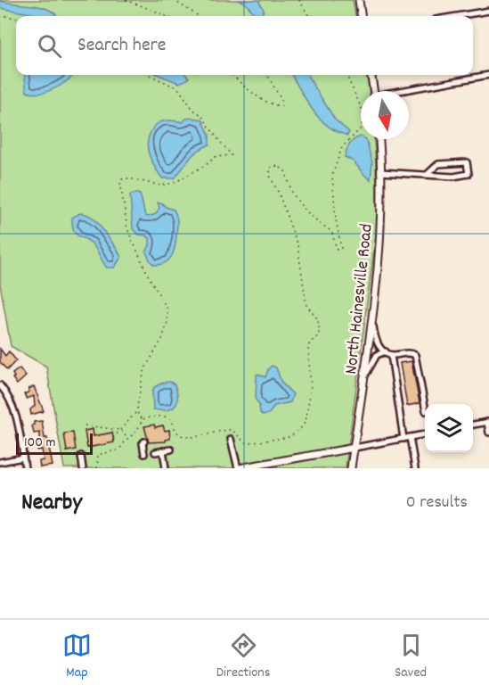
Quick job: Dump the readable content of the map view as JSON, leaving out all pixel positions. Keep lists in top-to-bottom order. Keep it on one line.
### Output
{"streets":{"main road":["North Hainesville Road"]},"scale_bar":"100 m","north":"bottom","page":{"search":"Search here","scale":"100 m","heading":["Nearby","0 results"],"nav":["Map","Directions","Saved"]}}
